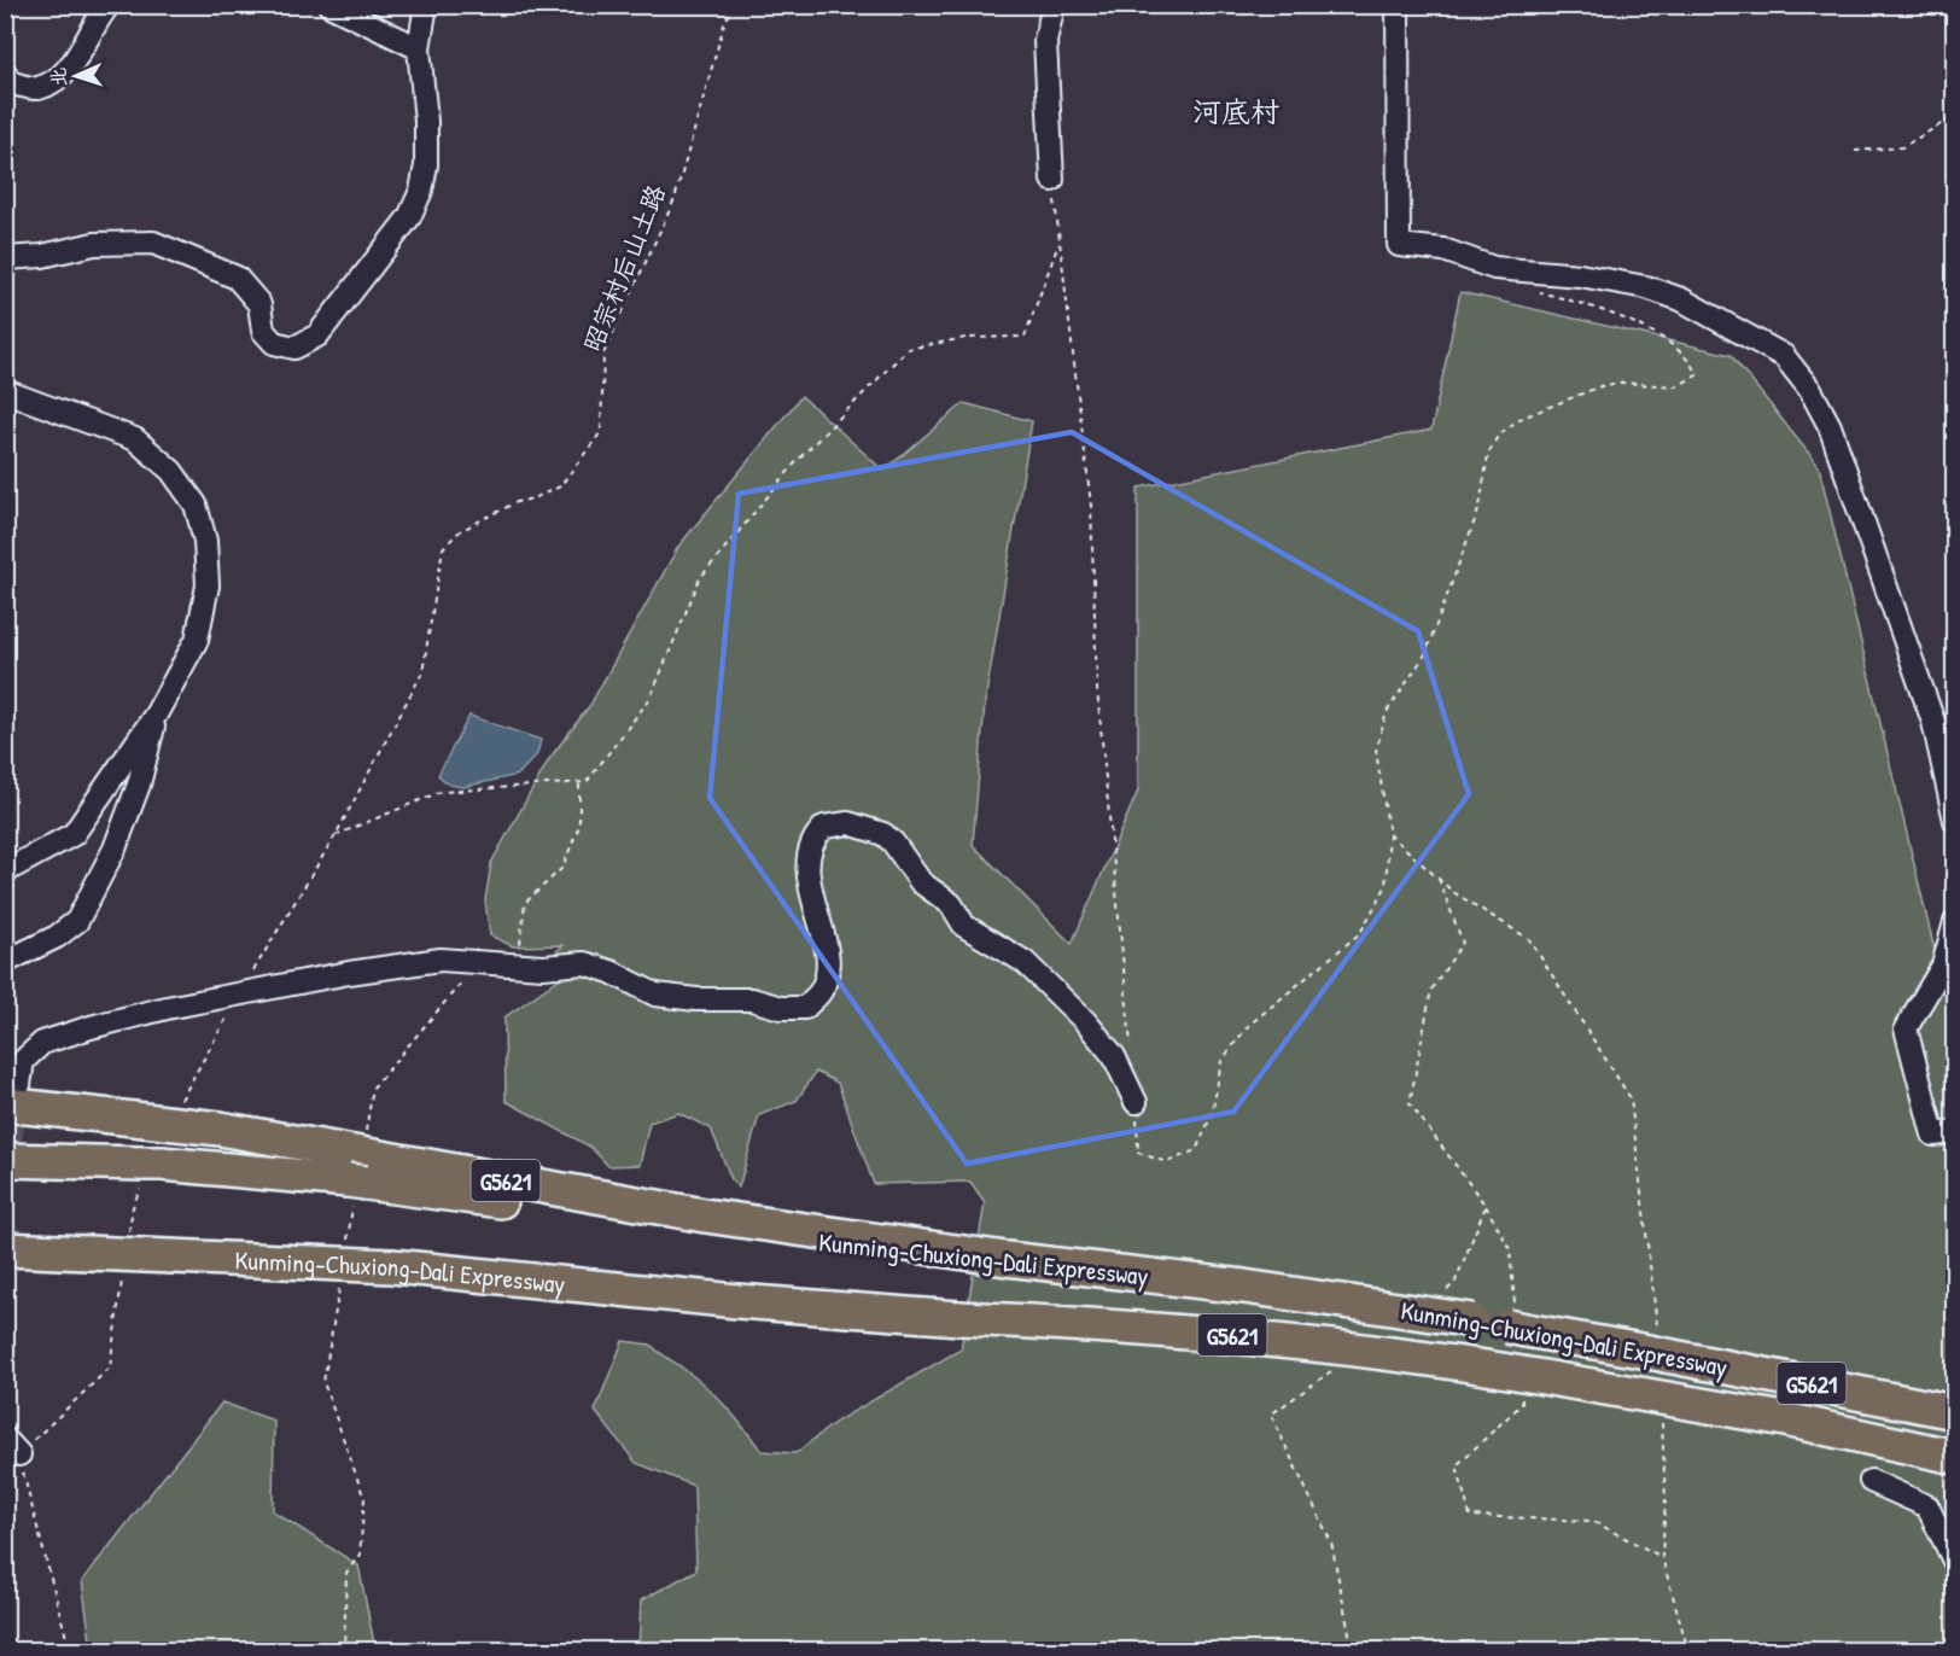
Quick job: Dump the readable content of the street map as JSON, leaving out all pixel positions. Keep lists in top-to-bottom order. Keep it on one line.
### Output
{"streets":{"highway":["G5621","Kunming-Chuxiong-Dali Expressway"],"path":["昭宗村后山土路"]},"crossings":[["G5621","Kunming-Chuxiong-Dali Expressway"]],"districts":["河底村"],"north":"left"}
